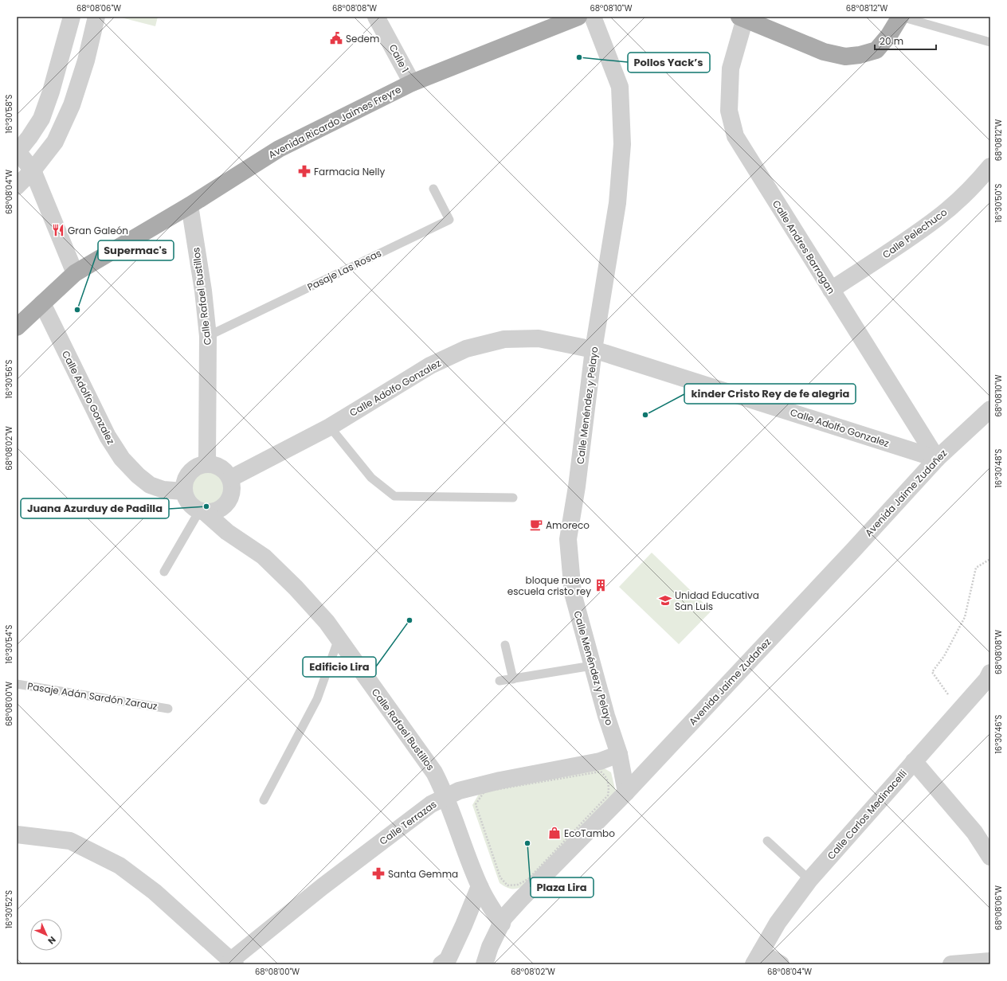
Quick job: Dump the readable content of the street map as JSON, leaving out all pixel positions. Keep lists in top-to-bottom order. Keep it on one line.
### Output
{"streets":{"main road":["Avenida Ricardo Jaimes Freyre"],"street":["Calle 1","Calle Pelechuco","Calle Andres Barragan","Calle Rafael Bustillos","Calle Adolfo Gonzalez","Calle Menéndez y Pelayo","Avenida Jaime Zudañez","Calle Carlos Medinacelli","Calle Terrazas"],"lane":["Pasaje Las Rosas","Pasaje Adán Sardón Zarauz"]},"crossings":[["Calle 1","Avenida Ricardo Jaimes Freyre"],["Avenida Ricardo Jaimes Freyre","Calle Rafael Bustillos"],["Avenida Ricardo Jaimes Freyre","Calle Adolfo Gonzalez"],["Calle Pelechuco","Calle Andres Barragan"],["Calle Andres Barragan","Calle Adolfo Gonzalez"],["Calle Andres Barragan","Avenida Jaime Zudañez"],["Pasaje Las Rosas","Calle Rafael Bustillos"],["Calle Rafael Bustillos","Calle Adolfo Gonzalez"],["Calle Rafael Bustillos","Avenida Jaime Zudañez"],["Calle Rafael Bustillos","Calle Terrazas"],["Calle Adolfo Gonzalez","Calle Menéndez y Pelayo"],["Calle Adolfo Gonzalez","Avenida Jaime Zudañez"],["Calle Menéndez y Pelayo","Avenida Jaime Zudañez"],["Calle Menéndez y Pelayo","Calle Terrazas"]],"places":{"public building":["Sedem"],"other":["Pollos Yack’s","Supermac's","kinder Cristo Rey de fe alegria","Juana Azurduy de Padilla","Edificio Lira","Plaza Lira"],"pharmacy":["Farmacia Nelly","Santa Gemma"],"restaurant":["Gran Galeón"],"cafe":["Amoreco"],"building":["bloque nuevo escuela cristo rey"],"school or university":["Unidad Educativa San Luis"],"shop":["EcoTambo"]},"scale_bar":"20 m","north":"bottom right","coordinates":["68°08'06\"W","68°08'08\"W","68°08'10\"W","68°08'12\"W","16°30'58\"S","68°08'04\"W","16°30'50\"S","16°30'56\"S","68°08'02\"W","16°30'48\"S","16°30'54\"S","68°08'00\"W","16°30'46\"S","16°30'52\"S"]}
